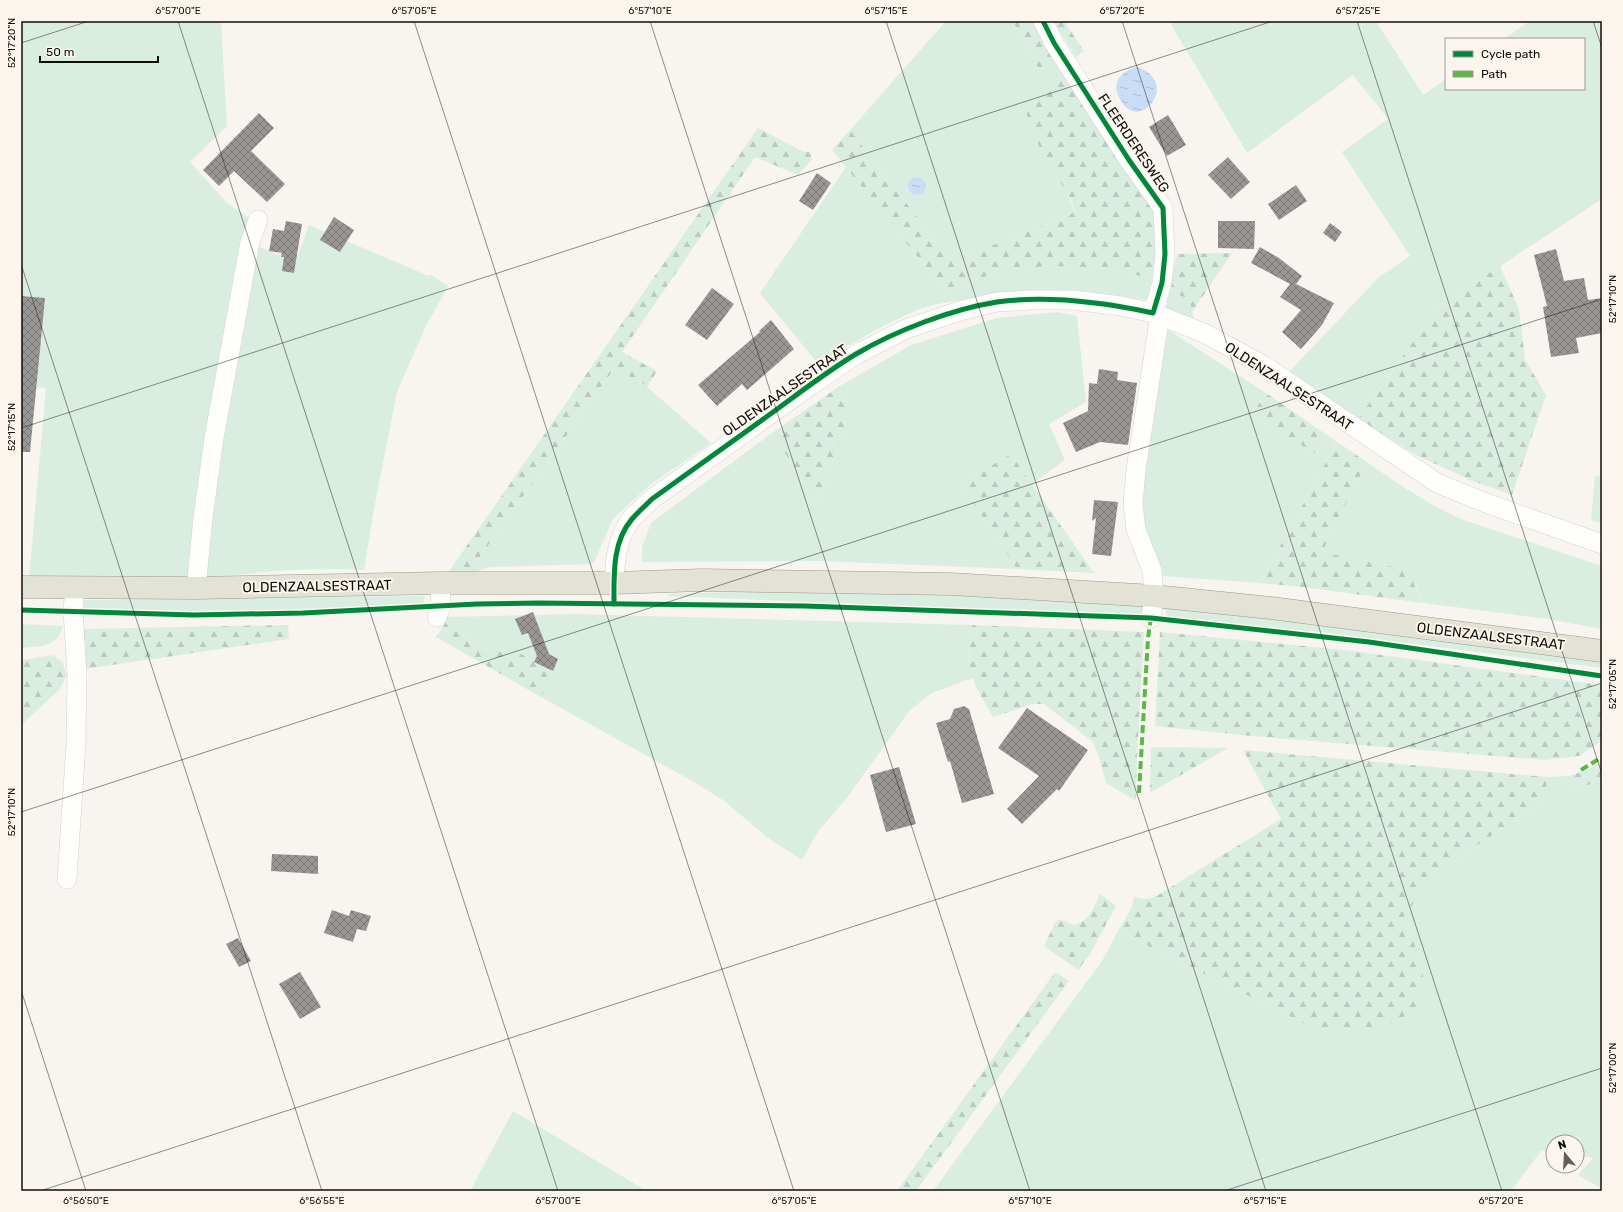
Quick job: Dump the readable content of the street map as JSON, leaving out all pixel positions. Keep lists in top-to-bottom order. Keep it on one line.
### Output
{"streets":{"main road":["OLDENZAALSESTRAAT"],"street":["FLEERDERESWEG"]},"crossings":[["FLEERDERESWEG","OLDENZAALSESTRAAT"]],"legend":["Cycle path","Path"],"scale_bar":"50 m","north":"top","coordinates":["6°57'00\"E","6°57'05\"E","6°57'10\"E","6°57'15\"E","6°57'20\"E","6°57'25\"E","52°17'20\"N","52°17'10\"N","52°17'15\"N","52°17'05\"N","52°17'00\"N","6°56'50\"E","6°56'55\"E"]}
